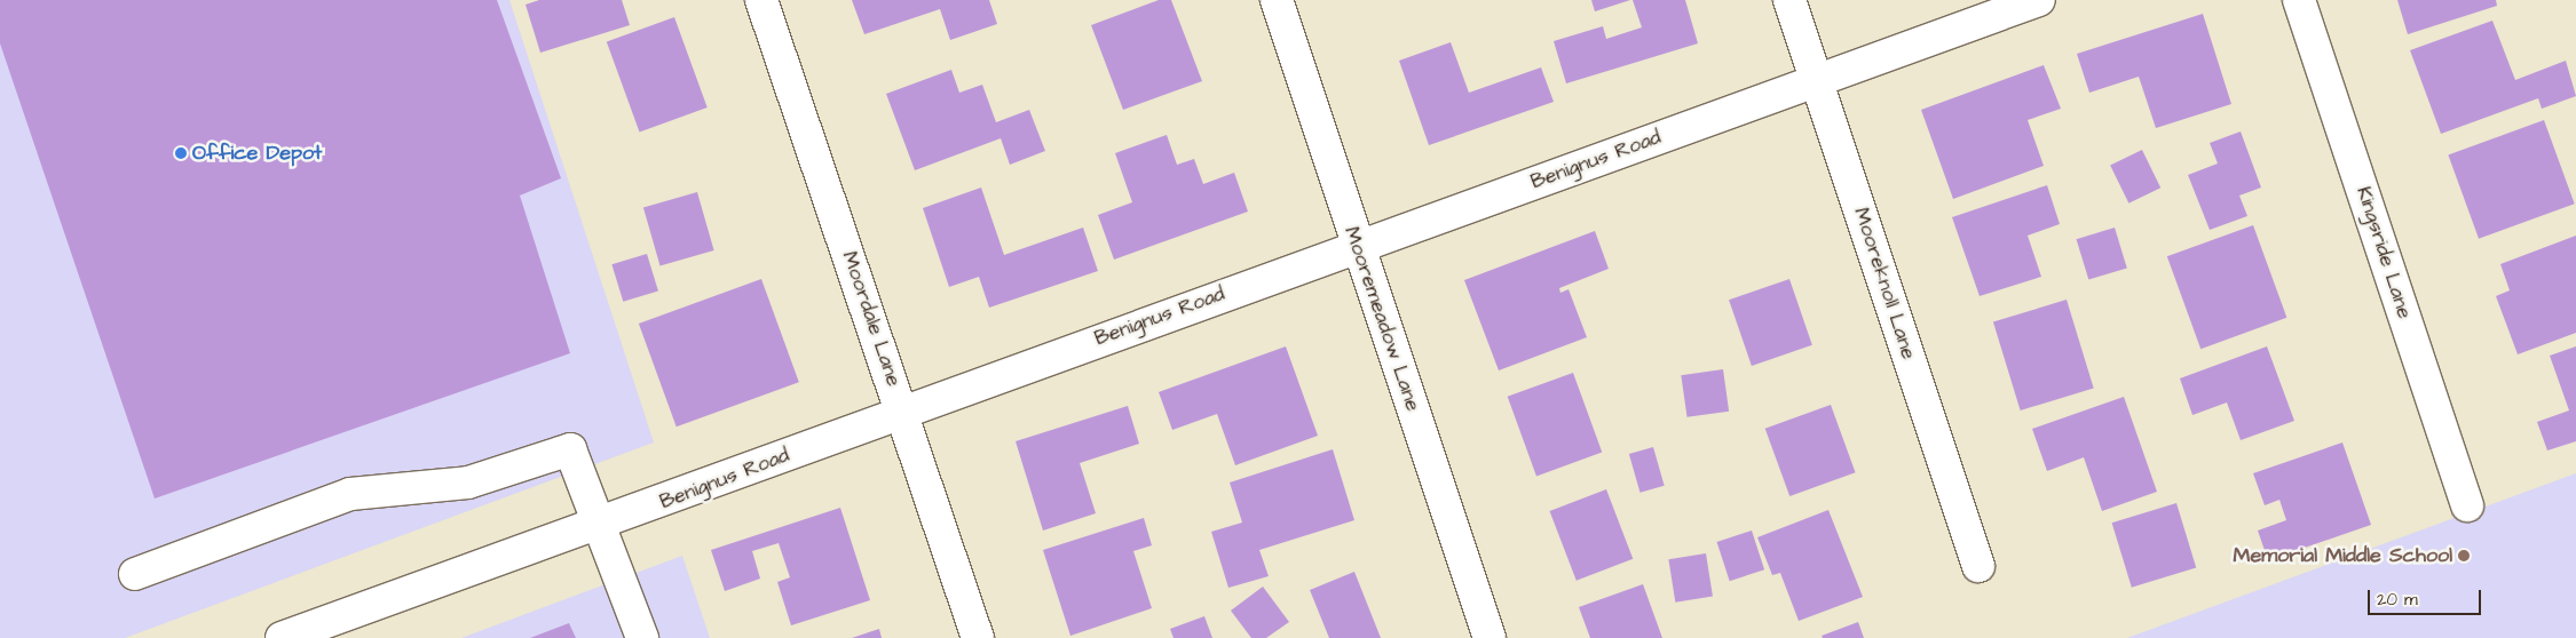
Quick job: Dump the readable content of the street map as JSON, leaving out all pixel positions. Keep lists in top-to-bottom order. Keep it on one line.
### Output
{"streets":{"street":["Benignus Road","Kingsride Lane","Mooreknoll Lane","Moordale Lane","Mooremeadow Lane"]},"crossings":[["Benignus Road","Mooreknoll Lane"],["Benignus Road","Moordale Lane"],["Benignus Road","Mooremeadow Lane"]],"places":["Office Depot","Memorial Middle School"],"scale_bar":"20 m"}
